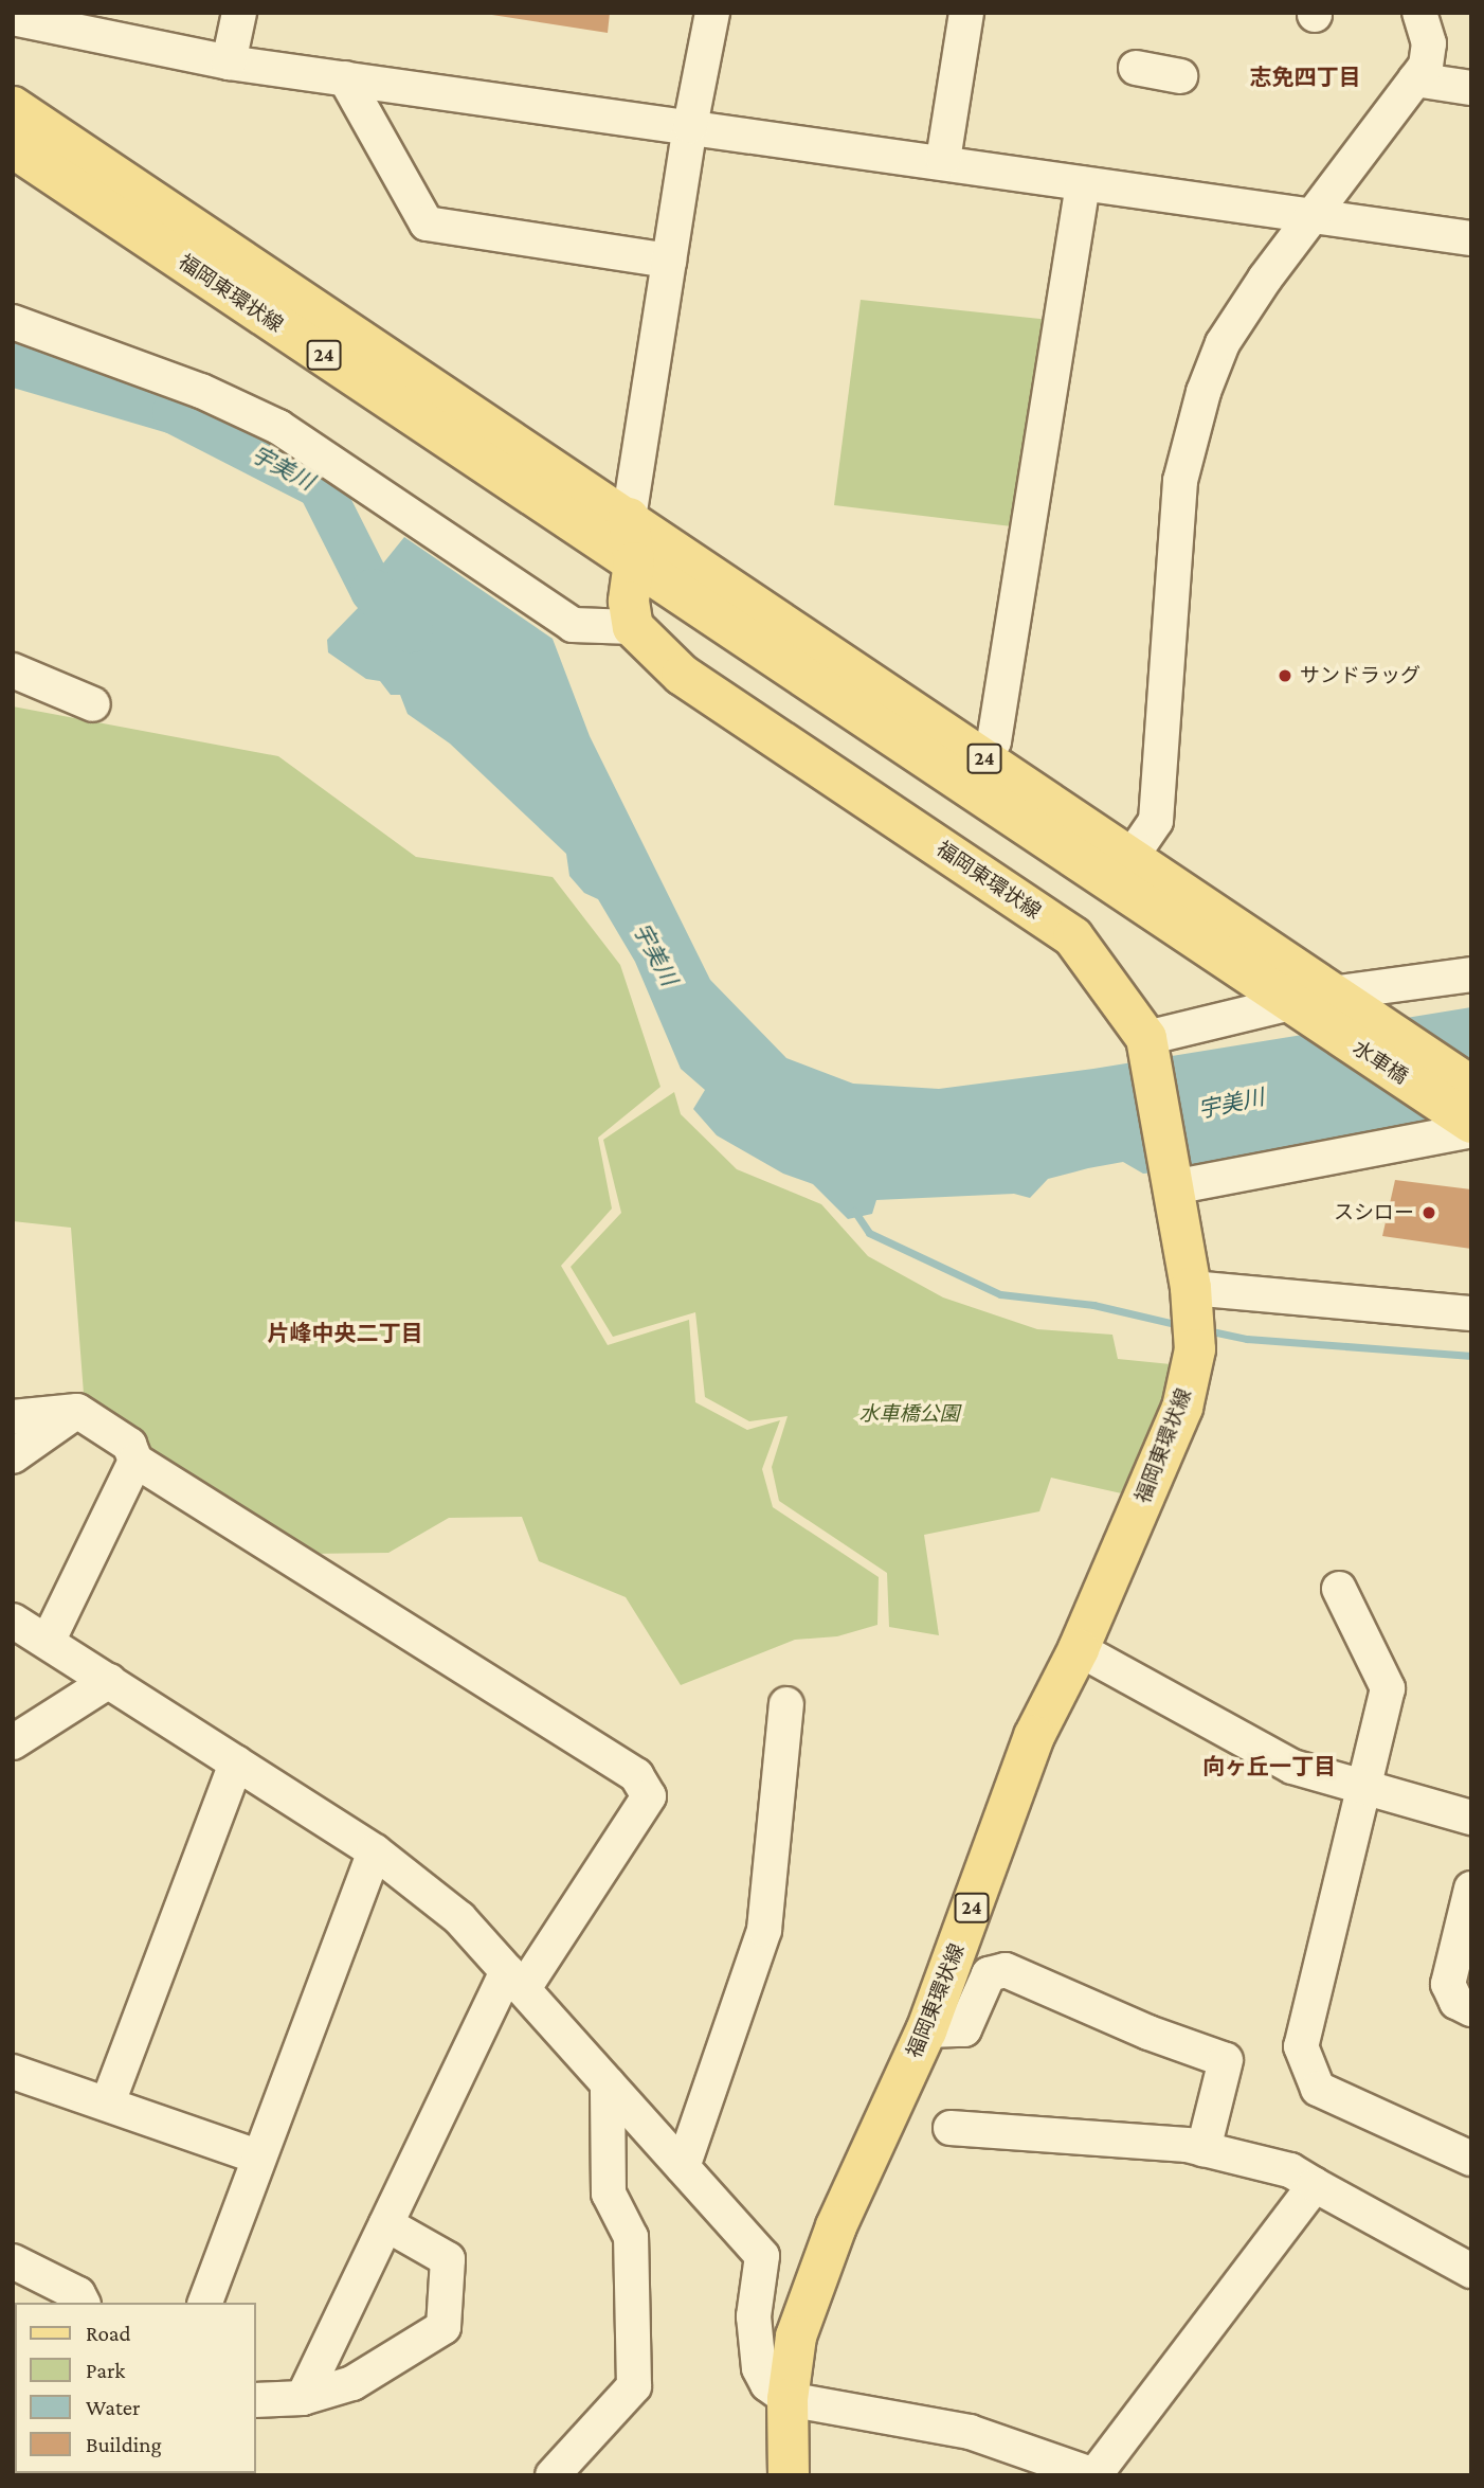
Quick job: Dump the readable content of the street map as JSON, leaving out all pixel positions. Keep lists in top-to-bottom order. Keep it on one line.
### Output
{"streets":{"main road":["福岡東環状線","24","水車橋"]},"crossings":[["福岡東環状線","水車橋"]],"districts":["志免四丁目","片峰中央二丁目","向ヶ丘一丁目"],"water":["宇美川"],"parks":["水車橋公園"],"places":["サンドラッグ","スシロー"],"legend":["Road","Park","Water","Building"]}
